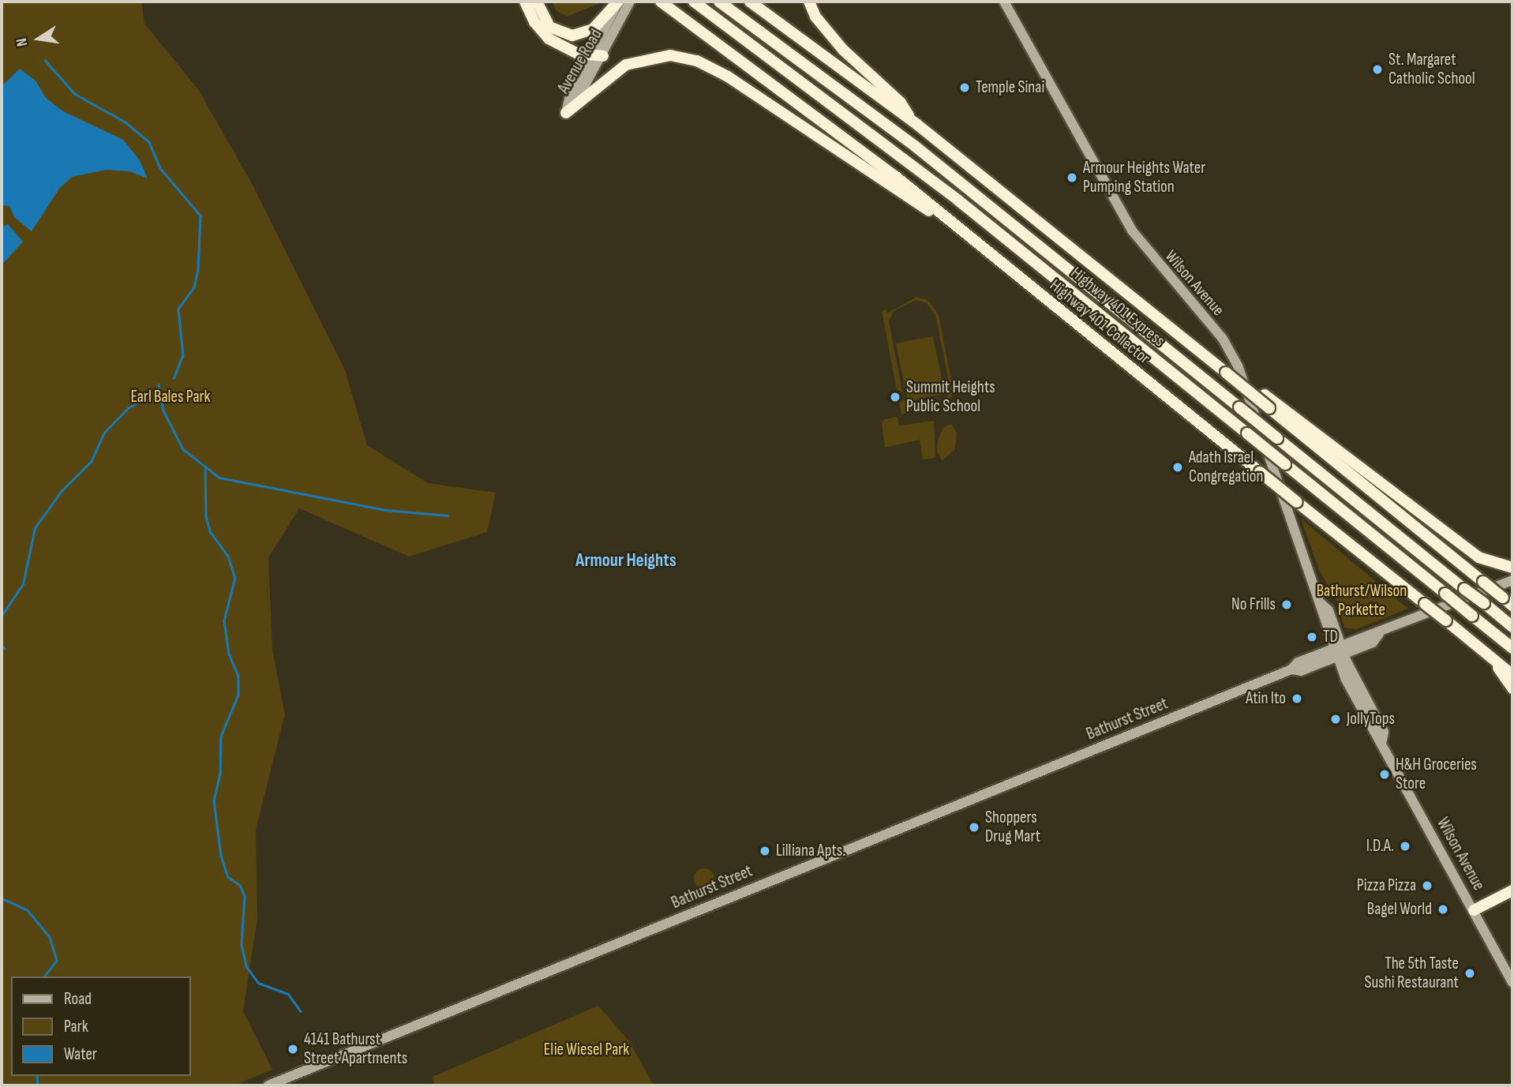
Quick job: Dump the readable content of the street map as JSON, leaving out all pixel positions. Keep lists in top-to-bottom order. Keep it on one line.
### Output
{"streets":{"highway":["Highway 401 Express","Highway 401 Collector"],"main road":["Avenue Road","Wilson Avenue","Bathurst Street"]},"crossings":[["Wilson Avenue","Bathurst Street"]],"districts":["Armour Heights"],"parks":["Earl Bales Park","Bathurst/Wilson Parkette","Elie Wiesel Park"],"places":["St. Margaret Catholic School","Temple Sinai","Armour Heights Water Pumping Station","Summit Heights Public School","Adath Israel Congregation","No Frills","TD","Atin Ito","JollyTops","H&H Groceries Store","Shoppers Drug Mart","I.D.A.","Lilliana Apts.","Pizza Pizza","Bagel World","The 5th Taste Sushi Restaurant","4141 Bathurst Street Apartments"],"legend":["Road","Park","Water"],"north":"left"}
